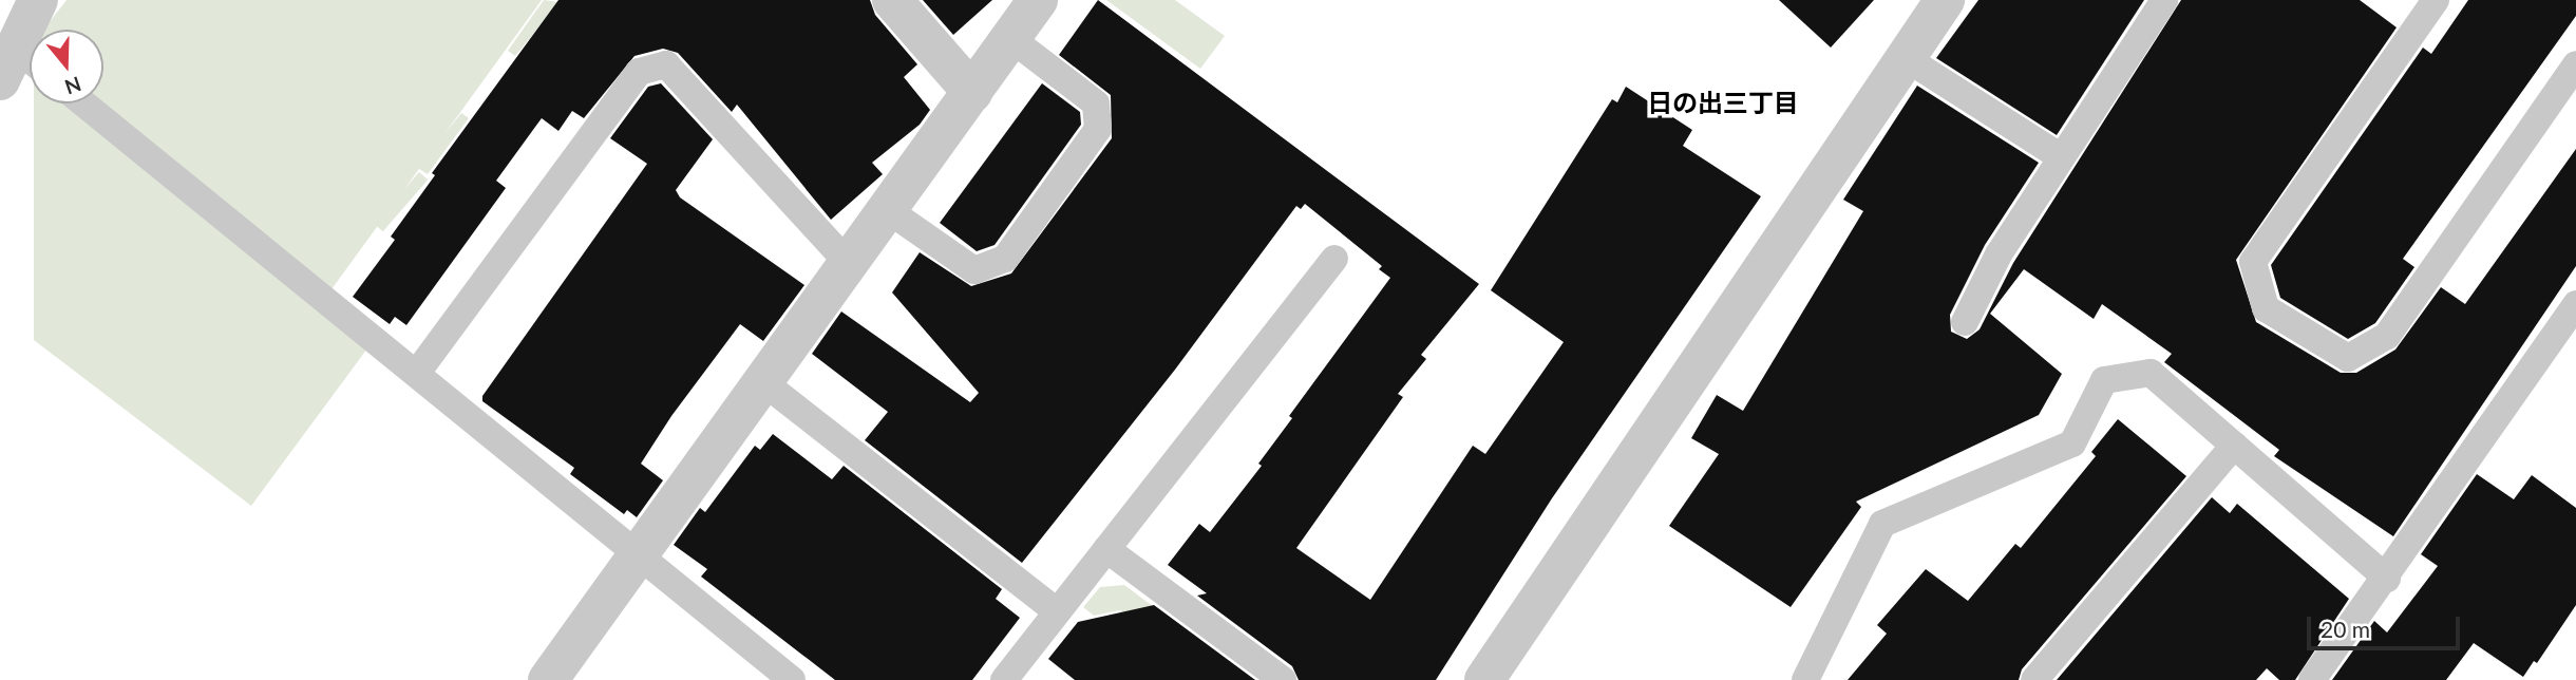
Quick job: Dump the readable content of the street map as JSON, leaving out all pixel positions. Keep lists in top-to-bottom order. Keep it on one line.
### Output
{"districts":["日の出三丁目"],"scale_bar":"20 m","north":"bottom"}
